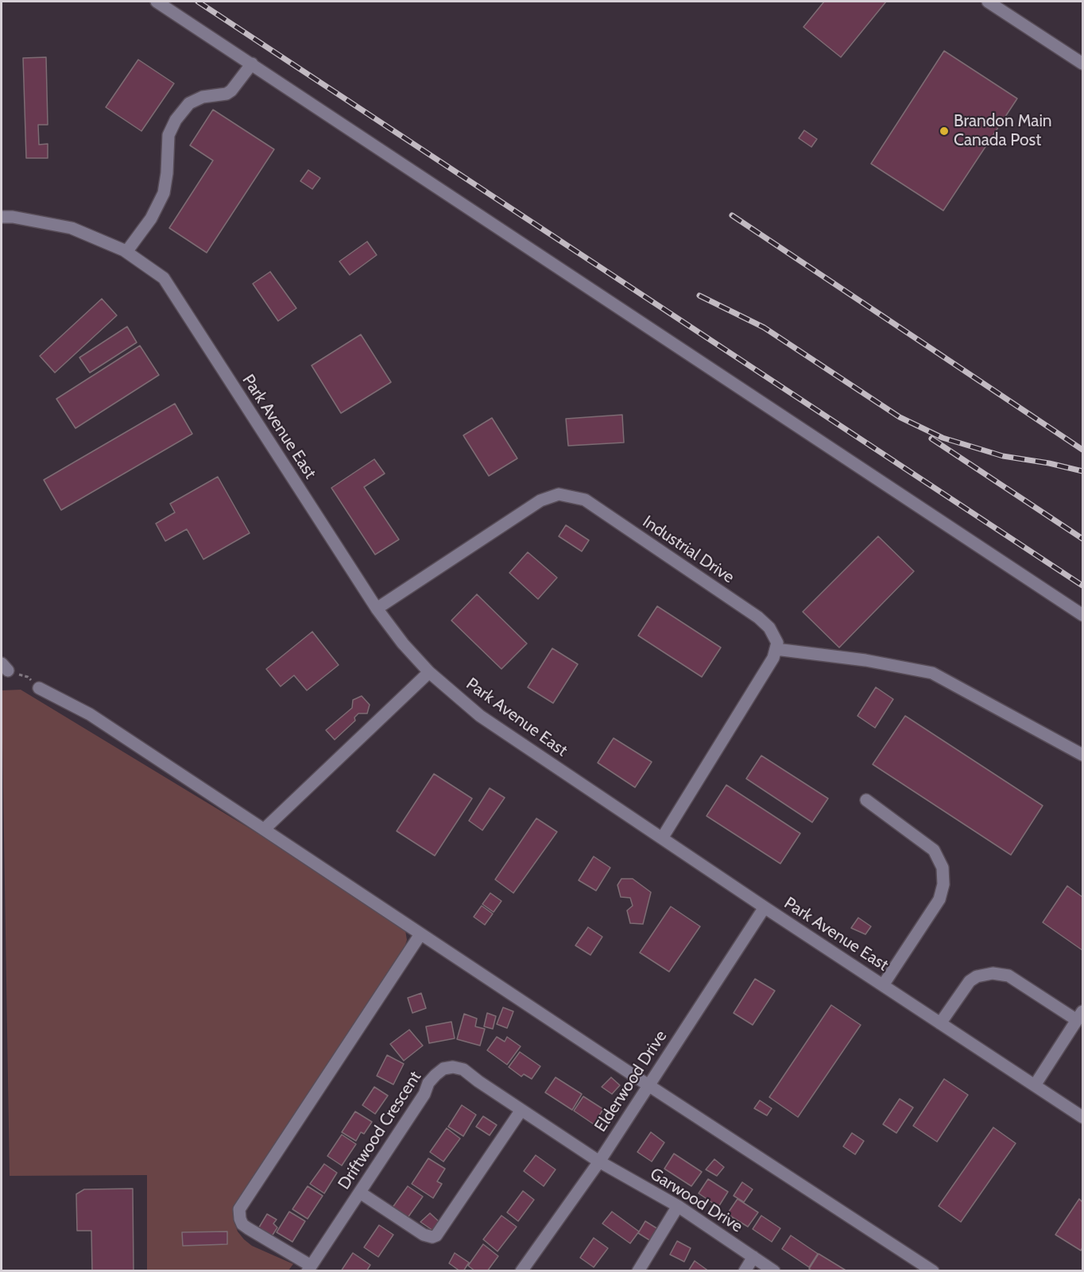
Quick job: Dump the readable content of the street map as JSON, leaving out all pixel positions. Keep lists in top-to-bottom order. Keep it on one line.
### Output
{"streets":{"street":["Park Avenue East","Industrial Drive","Elderwood Drive","Driftwood Crescent","Garwood Drive"]},"crossings":[["Park Avenue East","Industrial Drive"],["Park Avenue East","Elderwood Drive"],["Elderwood Drive","Driftwood Crescent"],["Elderwood Drive","Garwood Drive"],["Driftwood Crescent","Garwood Drive"]],"places":["Brandon Main Canada Post"]}
